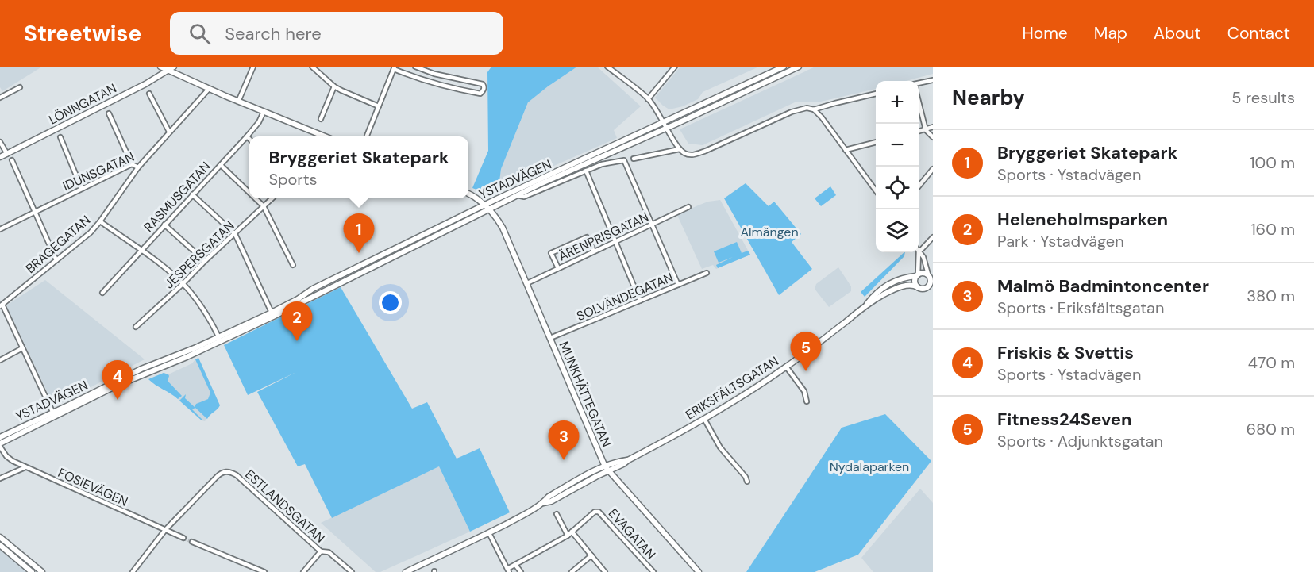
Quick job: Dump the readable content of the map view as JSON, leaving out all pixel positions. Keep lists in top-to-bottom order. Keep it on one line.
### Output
{"streets":{"main road":["LÖNNGATAN","YSTADVÄGEN","ERIKSFÄLTSGATAN","MUNKHÄTTEGATAN"],"street":["IDUNSGATAN","RASMUSGATAN","ÄRENPRISGATAN","BRAGEGATAN","JESPERSGATAN","SOLVÄNDEGATAN","FOSIEVÄGEN","ESTLANDSGATAN","EVAGATAN"]},"crossings":[["IDUNSGATAN","BRAGEGATAN"],["YSTADVÄGEN","ÄRENPRISGATAN"],["YSTADVÄGEN","MUNKHÄTTEGATAN"],["YSTADVÄGEN","FOSIEVÄGEN"],["ÄRENPRISGATAN","MUNKHÄTTEGATAN"],["SOLVÄNDEGATAN","MUNKHÄTTEGATAN"],["ERIKSFÄLTSGATAN","MUNKHÄTTEGATAN"],["FOSIEVÄGEN","ESTLANDSGATAN"]],"parks":["Almängen","Nydalaparken"],"page":{"header":"Streetwise","search":"Search here","nav":["Home","Map","About","Contact"],"heading":["Nearby","5 results"],"map_buttons":["+","−"],"list":[{"mark":"1","name":"Bryggeriet Skatepark","note":"Sports · Ystadvägen","value":"100 m"},{"mark":"2","name":"Heleneholmsparken","note":"Park · Ystadvägen","value":"160 m"},{"mark":"3","name":"Malmö Badmintoncenter","note":"Sports · Eriksfältsgatan","value":"380 m"},{"mark":"4","name":"Friskis & Svettis","note":"Sports · Ystadvägen","value":"470 m"},{"mark":"5","name":"Fitness24Seven","note":"Sports · Adjunktsgatan","value":"680 m"}],"popup":["Bryggeriet Skatepark","Sports"],"pins":["1","2","5","4","3"]}}
